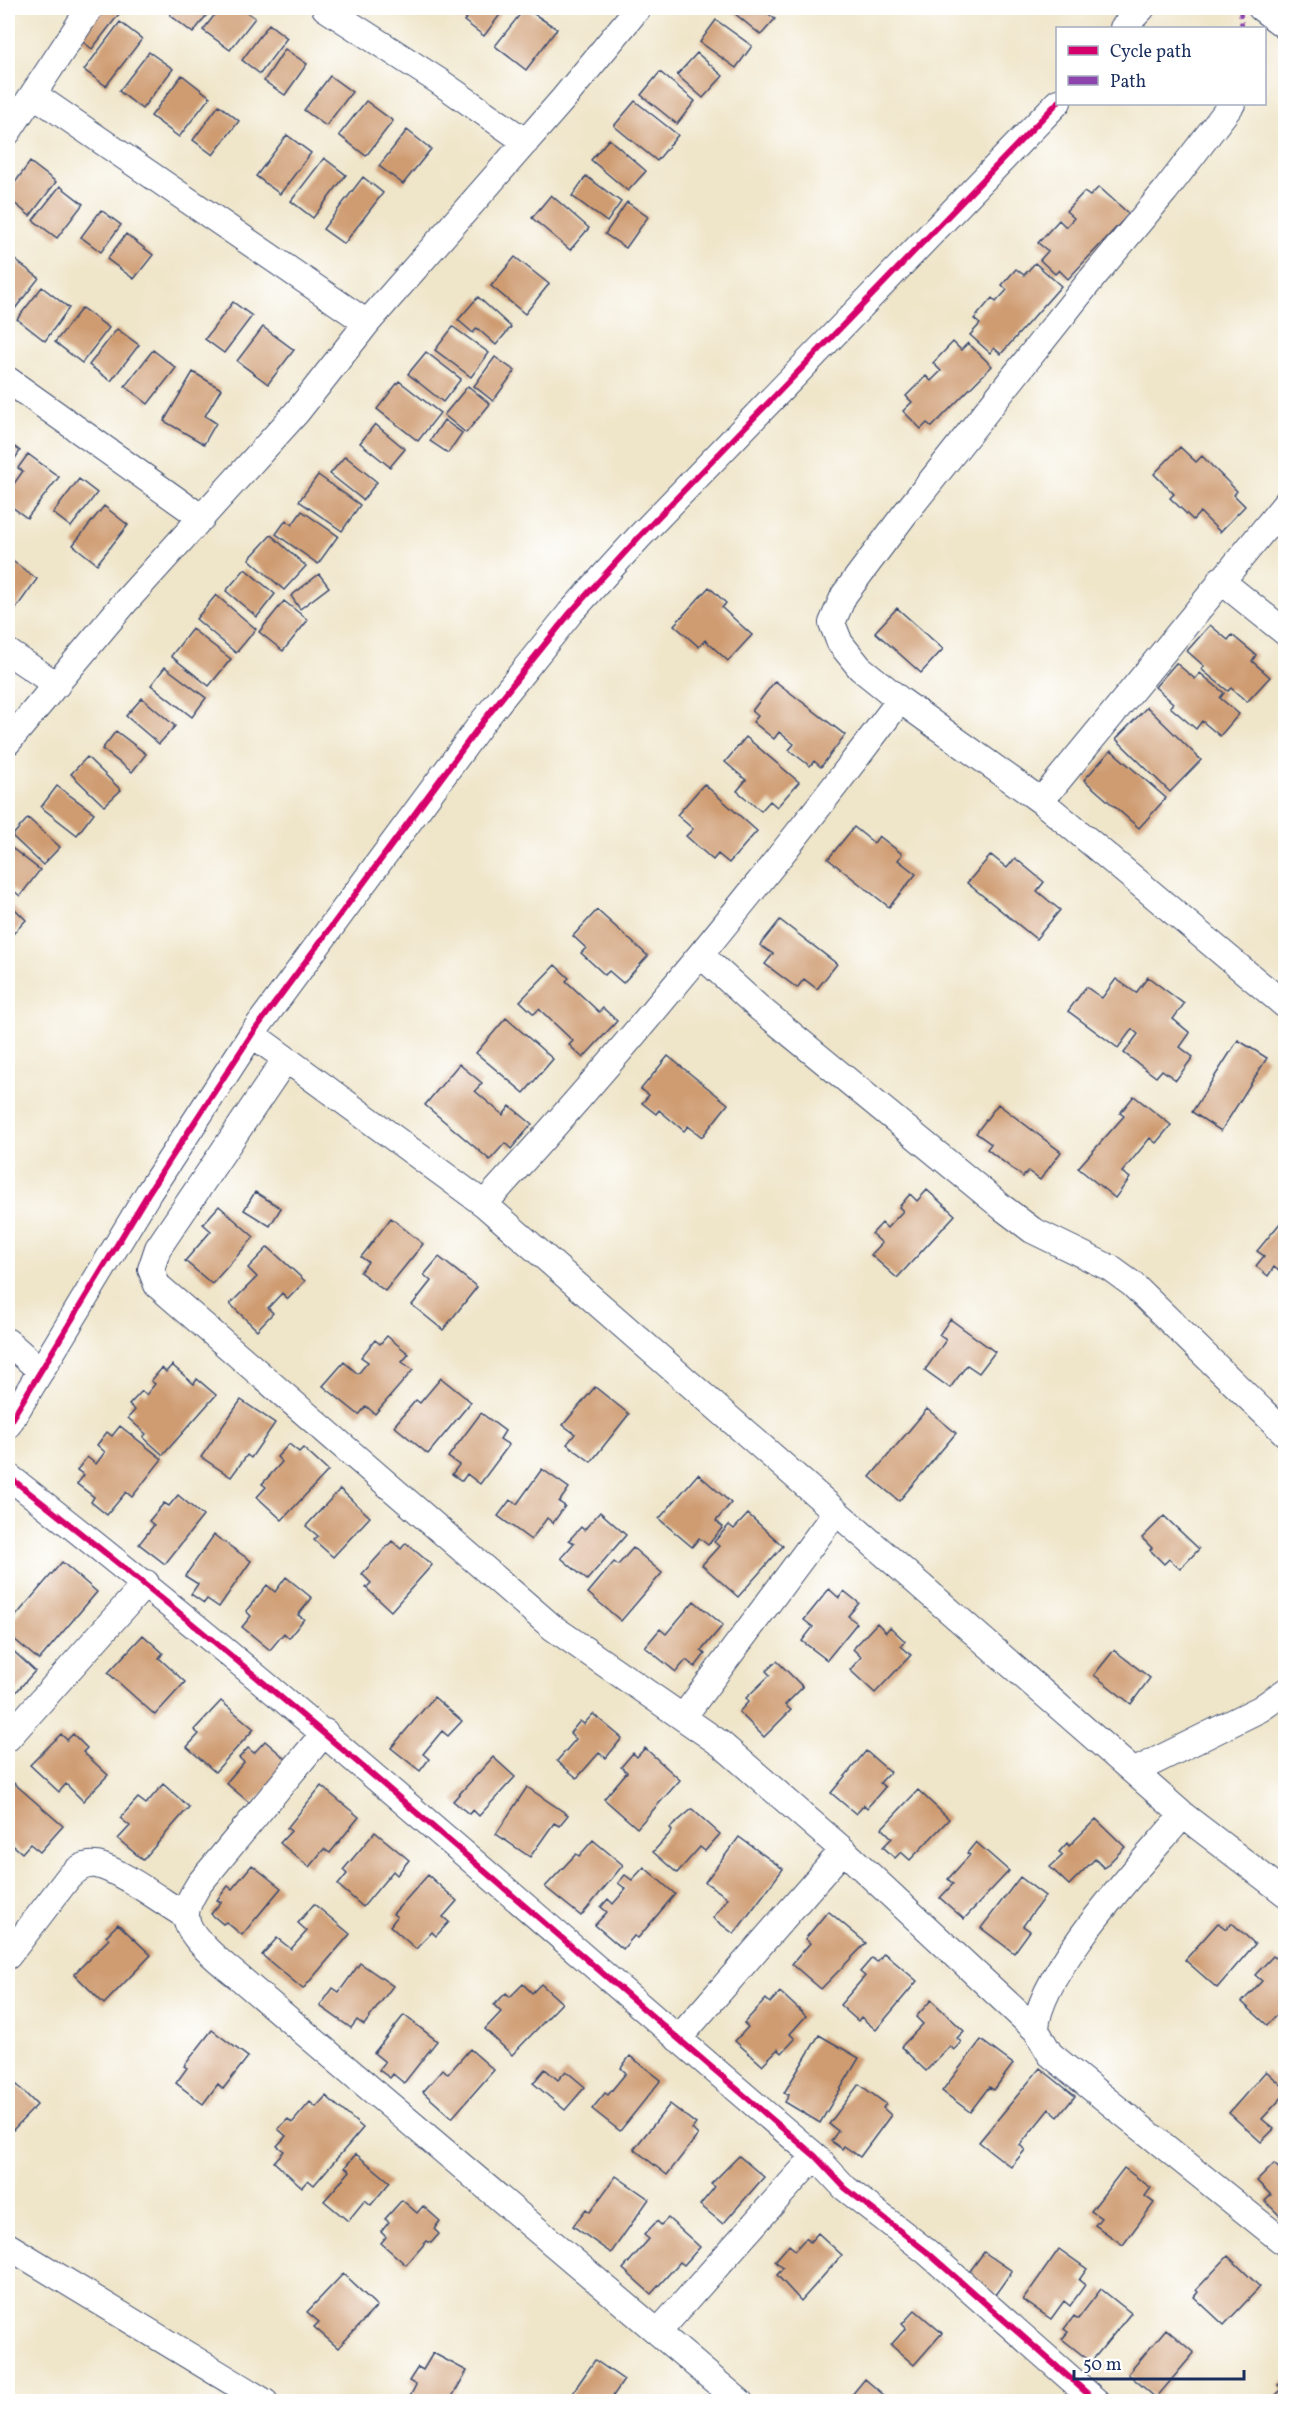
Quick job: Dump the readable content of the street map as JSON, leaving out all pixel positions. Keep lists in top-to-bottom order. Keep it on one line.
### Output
{"legend":["Cycle path","Path"],"scale_bar":"50 m"}
